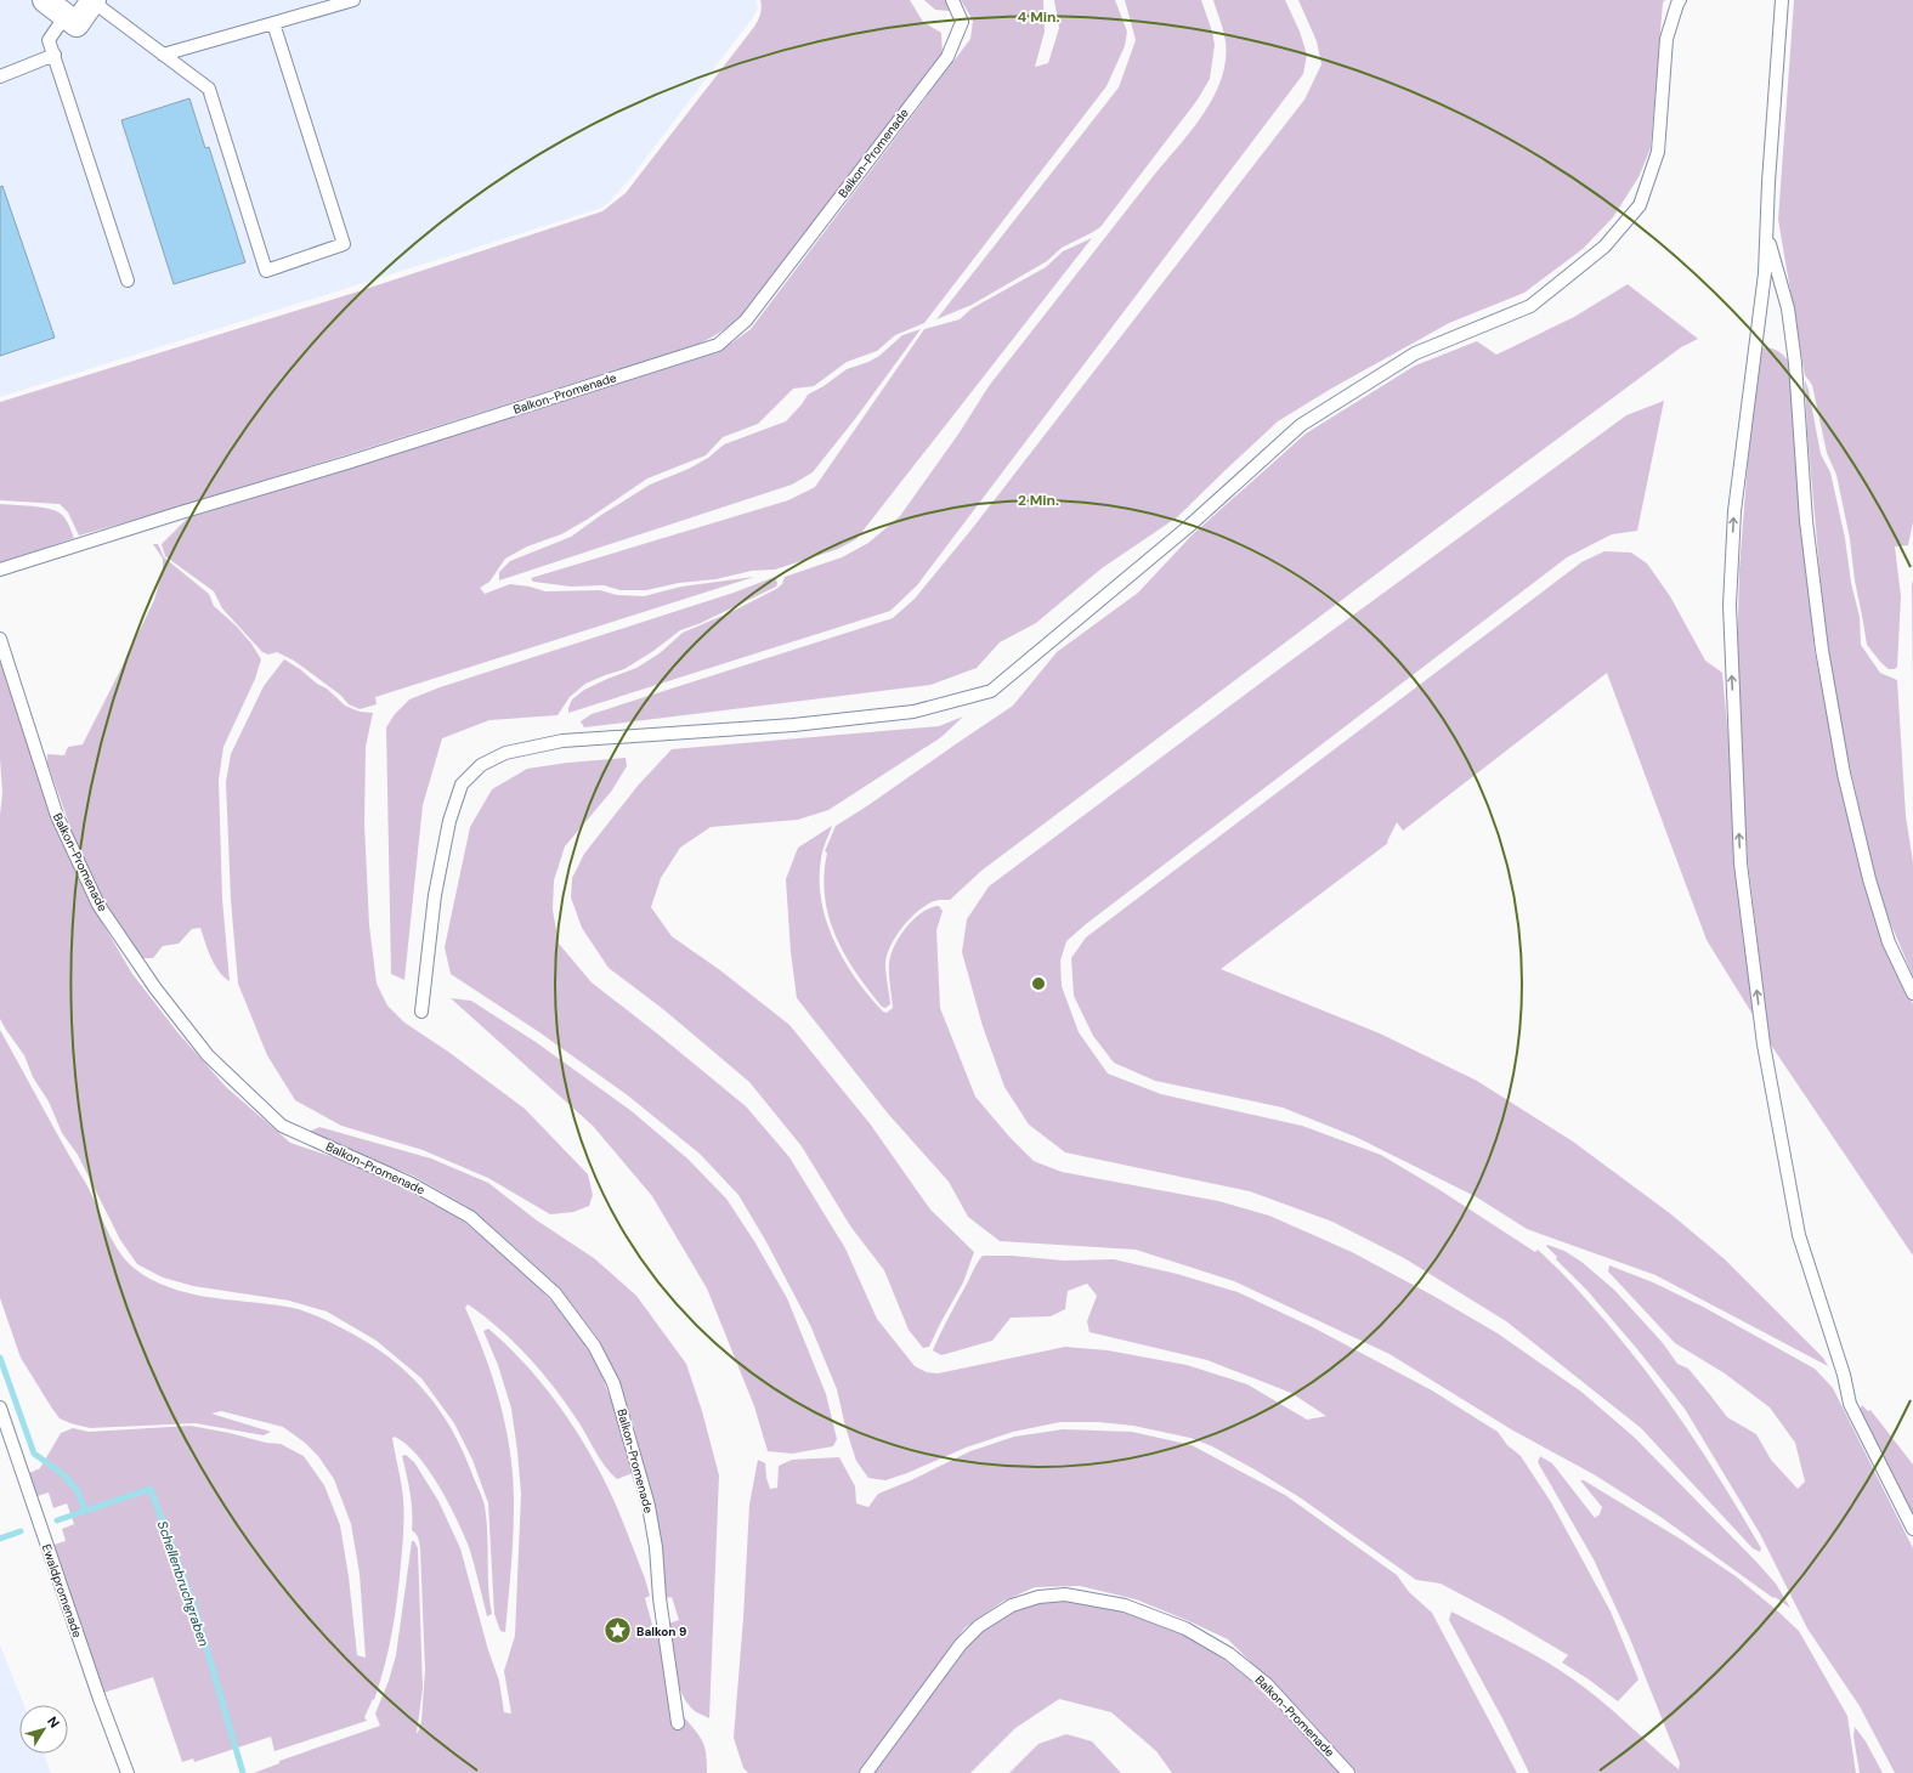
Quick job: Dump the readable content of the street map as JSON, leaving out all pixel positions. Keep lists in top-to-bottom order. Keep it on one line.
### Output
{"streets":{"lane":["Balkon-Promenade","Ewaldpromenade"]},"water":["Schellenbruchgraben"],"places":{"place":["Balkon 9"]},"north":"top right","rings":["4 Min.","2 Min."]}
